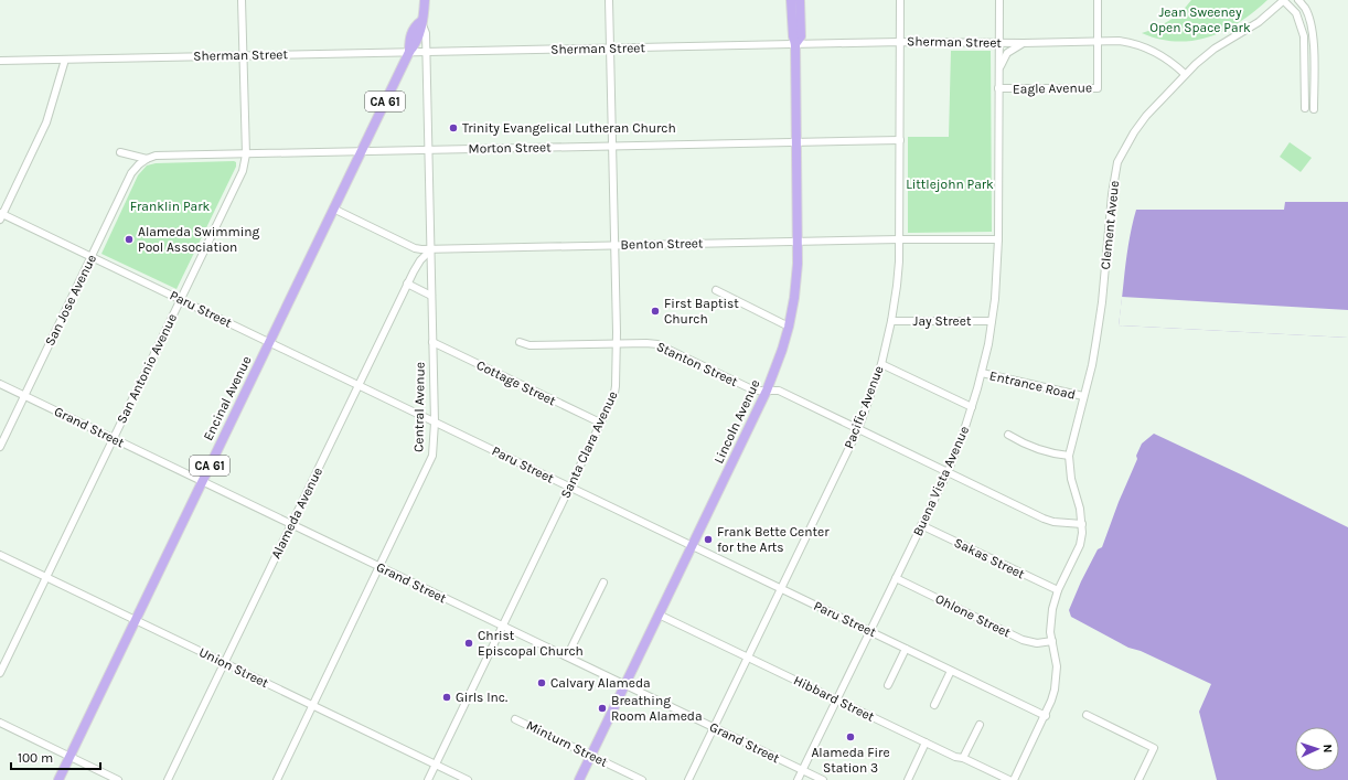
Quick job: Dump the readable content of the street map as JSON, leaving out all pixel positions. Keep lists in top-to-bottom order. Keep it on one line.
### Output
{"streets":{"main road":["CA 61","Encinal Avenue","Central Avenue","Lincoln Avenue"],"street":["Sherman Street","Eagle Avenue","Morton Street","Clement Aveue","Benton Street","San Jose Avenue","Paru Street","Jay Street","Stanton Street","San Antonio Avenue","Cottage Street","Entrance Road","Pacific Avenue","Grand Street","Santa Clara Avenue","Buena Vista Avenue","Alameda Avenue","Sakas Street","Ohlone Street","Union Street","Hibbard Street","Minturn Street"]},"crossings":[["Sherman Street","Eagle Avenue"],["Sherman Street","Clement Aveue"],["Sherman Street","San Antonio Avenue"],["Sherman Street","Encinal Avenue"],["Sherman Street","Central Avenue"],["Sherman Street","Pacific Avenue"],["Sherman Street","Lincoln Avenue"],["Sherman Street","Santa Clara Avenue"],["Sherman Street","Buena Vista Avenue"],["Eagle Avenue","Buena Vista Avenue"],["Morton Street","San Jose Avenue"],["Morton Street","San Antonio Avenue"],["Morton Street","Encinal Avenue"],["Morton Street","Central Avenue"],["Morton Street","Pacific Avenue"],["Morton Street","Lincoln Avenue"],["Morton Street","Santa Clara Avenue"],["Clement Aveue","Paru Street"],["Clement Aveue","Stanton Street"],["Clement Aveue","Entrance Road"],["Clement Aveue","Sakas Street"],["Clement Aveue","Ohlone Street"],["Benton Street","Encinal Avenue"],["Benton Street","Central Avenue"],["Benton Street","Pacific Avenue"],["Benton Street","Lincoln Avenue"],["Benton Street","Santa Clara Avenue"],["Benton Street","Buena Vista Avenue"],["Benton Street","Alameda Avenue"],["San Jose Avenue","Paru Street"],["San Jose Avenue","Grand Street"],["Paru Street","San Antonio Avenue"],["Paru Street","Encinal Avenue"],["Paru Street","Central Avenue"],["Paru Street","Pacific Avenue"],["Paru Street","Lincoln Avenue"],["Paru Street","Santa Clara Avenue"],["Paru Street","Buena Vista Avenue"],["Paru Street","Alameda Avenue"],["Jay Street","Pacific Avenue"],["Jay Street","Buena Vista Avenue"],["Stanton Street","Pacific Avenue"],["Stanton Street","Lincoln Avenue"],["Stanton Street","Santa Clara Avenue"],["Stanton Street","Buena Vista Avenue"],["San Antonio Avenue","Grand Street"],["San Antonio Avenue","Union Street"],["Cottage Street","Central Avenue"],["Cottage Street","Santa Clara Avenue"],["Entrance Road","Buena Vista Avenue"],["Encinal Avenue","Central Avenue"],["Encinal Avenue","Grand Street"],["Encinal Avenue","Union Street"],["Central Avenue","Grand Street"],["Central Avenue","Alameda Avenue"],["Central Avenue","Union Street"],["Pacific Avenue","Grand Street"],["Pacific Avenue","Hibbard Street"],["Lincoln Avenue","Grand Street"],["Lincoln Avenue","Hibbard Street"],["Lincoln Avenue","Minturn Street"],["Grand Street","Santa Clara Avenue"],["Grand Street","Buena Vista Avenue"],["Grand Street","Alameda Avenue"],["Santa Clara Avenue","Union Street"],["Buena Vista Avenue","Sakas Street"],["Buena Vista Avenue","Ohlone Street"],["Buena Vista Avenue","Hibbard Street"],["Alameda Avenue","Union Street"]],"parks":["Jean Sweeney Open Space Park","Littlejohn Park","Franklin Park"],"places":["Trinity Evangelical Lutheran Church","Alameda Swimming Pool Association","First Baptist Church","Frank Bette Center for the Arts","Christ Episcopal Church","Calvary Alameda","Girls Inc.","Breathing Room Alameda","Alameda Fire Station 3"],"scale_bar":"100 m","north":"right"}
